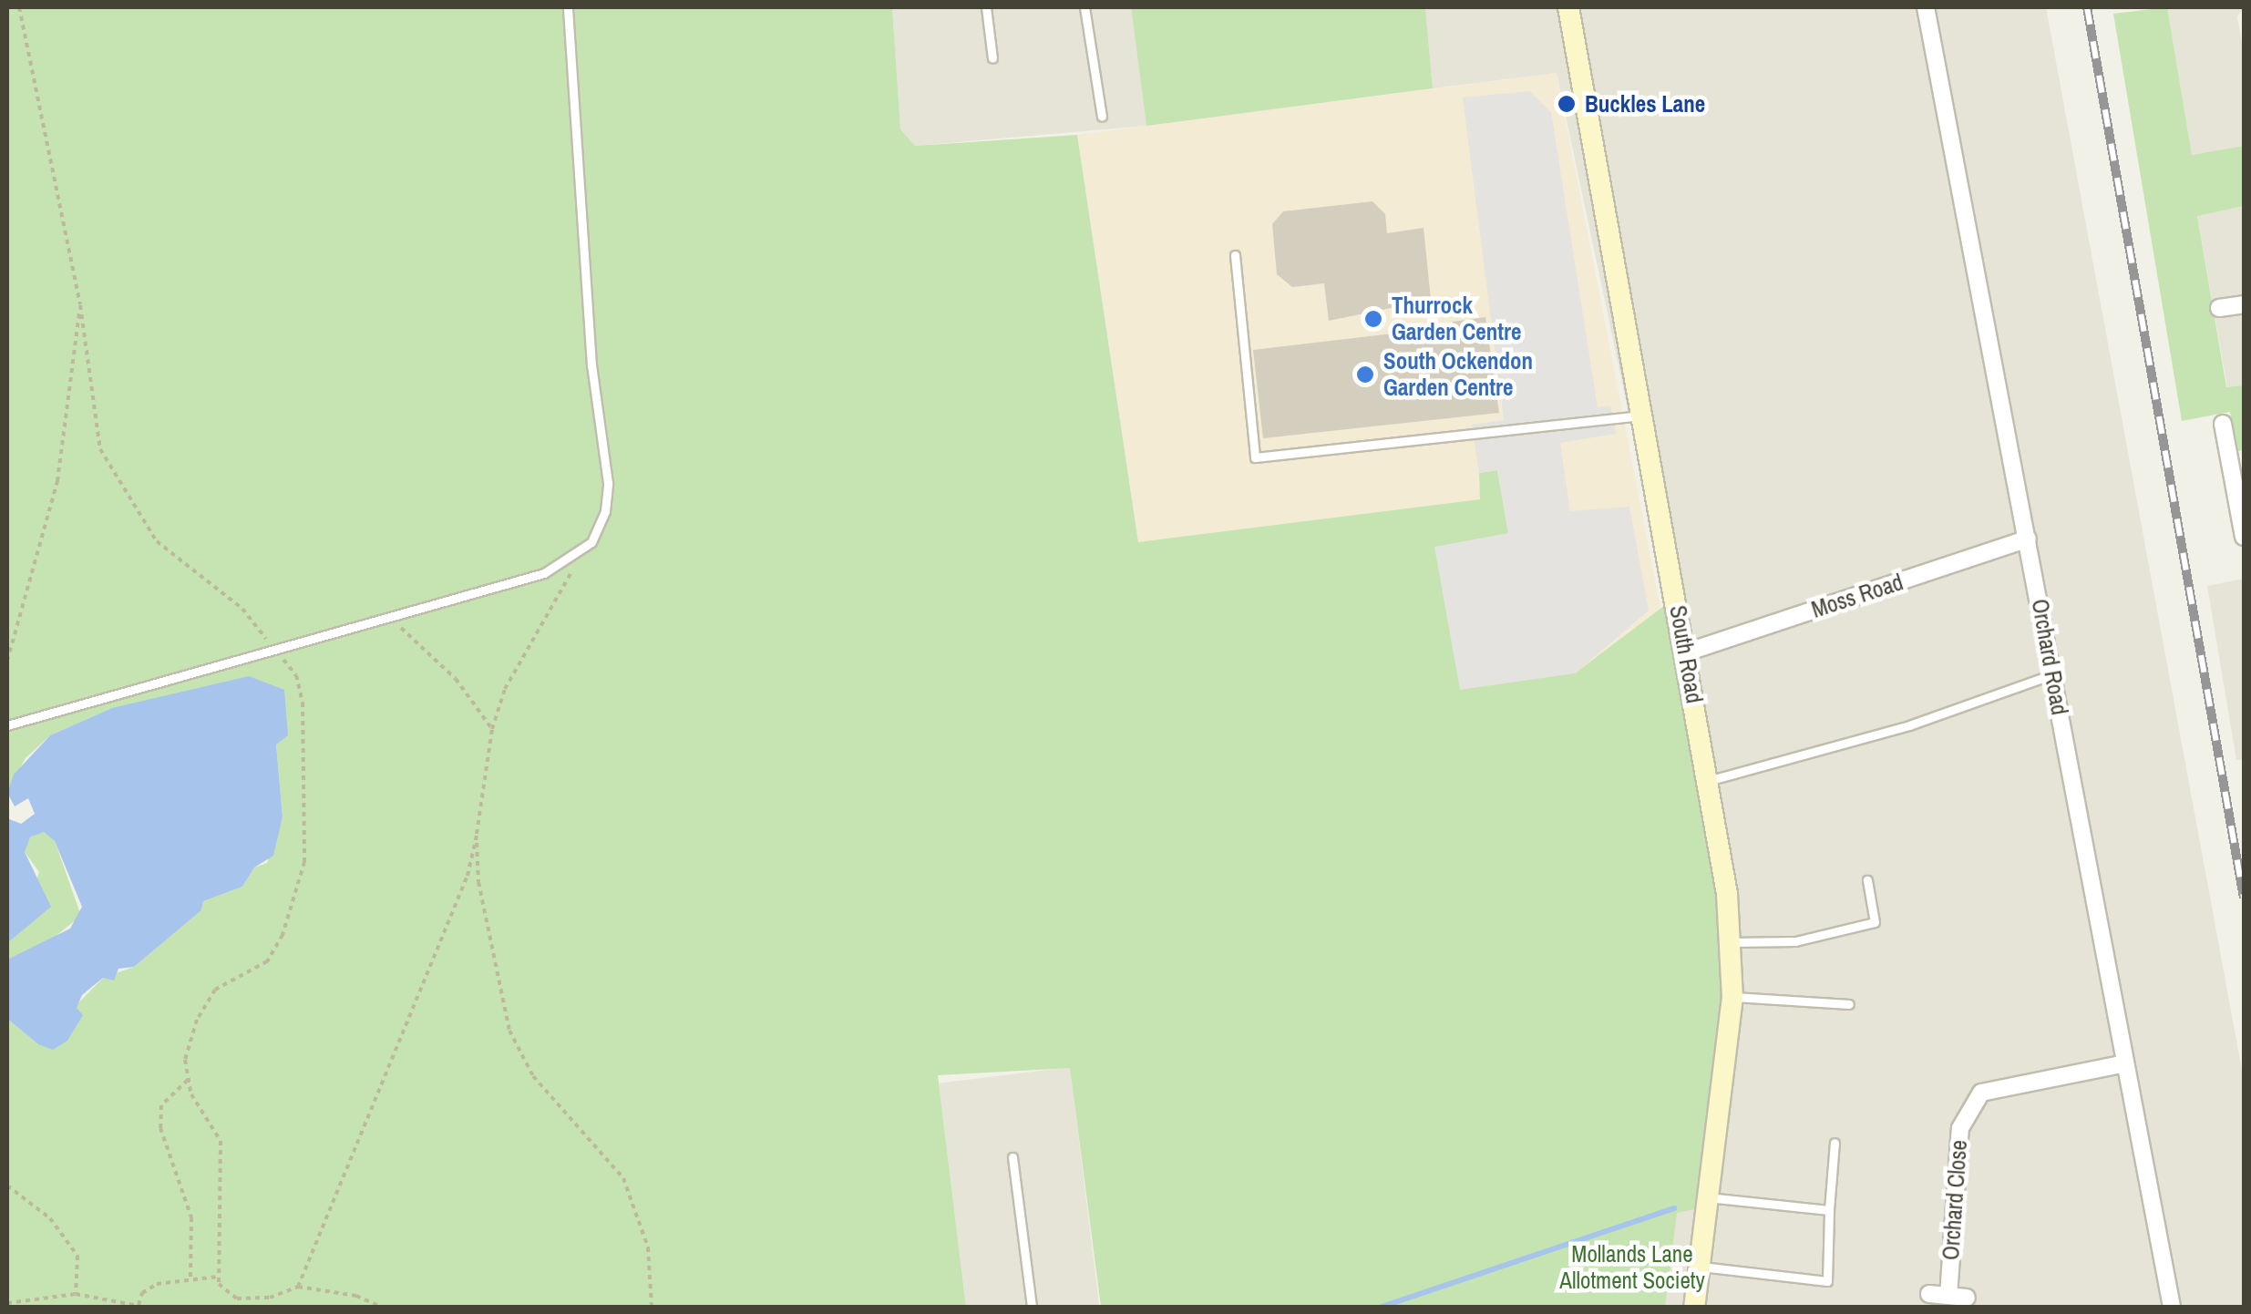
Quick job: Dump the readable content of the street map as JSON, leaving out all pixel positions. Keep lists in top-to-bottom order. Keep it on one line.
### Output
{"streets":{"main road":["South Road"],"street":["Moss Road","Orchard Road","Orchard Close"]},"crossings":[["Moss Road","South Road"],["Moss Road","Orchard Road"],["Orchard Road","Orchard Close"]],"parks":["Mollands Lane Allotment Society"],"places":["Buckles Lane","Thurrock Garden Centre","South Ockendon Garden Centre"]}
